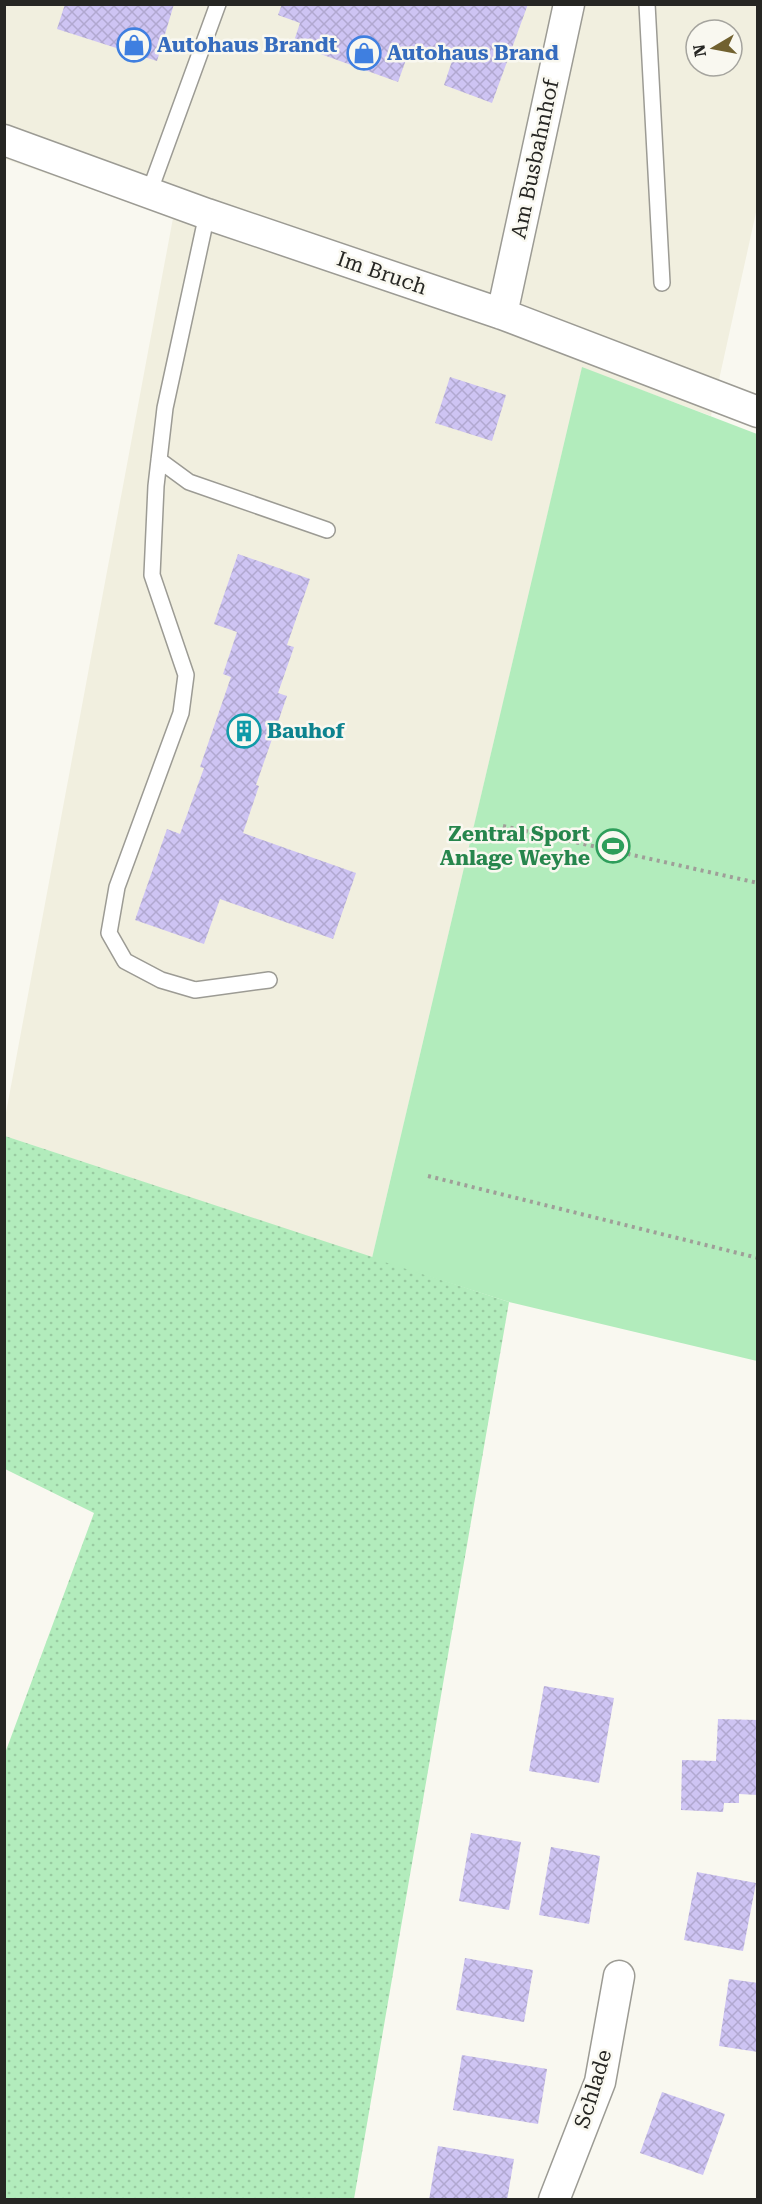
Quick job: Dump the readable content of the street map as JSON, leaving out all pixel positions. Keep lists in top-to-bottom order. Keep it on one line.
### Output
{"streets":{"street":["Am Busbahnhof","Im Bruch","Schlade"]},"crossings":[["Am Busbahnhof","Im Bruch"]],"places":{"shop":["Autohaus Brandt","Autohaus Brand"],"building":["Bauhof"],"sports":["Zentral Sport Anlage Weyhe"]},"north":"left"}
